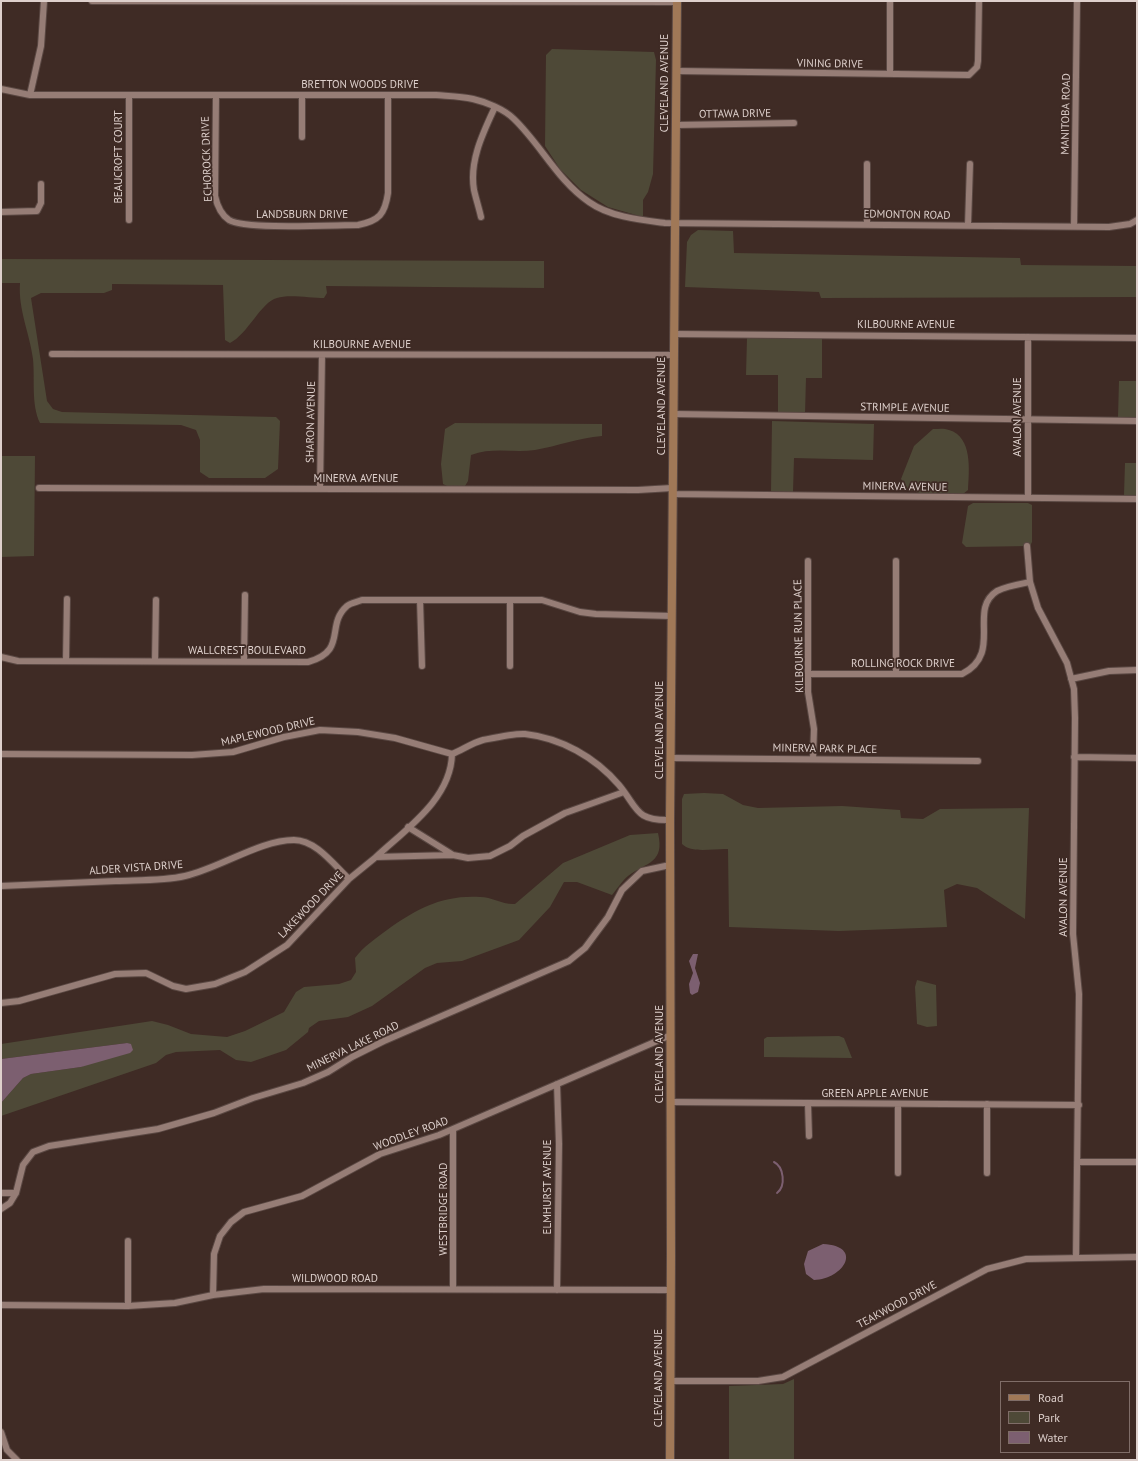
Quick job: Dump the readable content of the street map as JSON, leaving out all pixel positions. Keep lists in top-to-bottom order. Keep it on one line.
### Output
{"streets":{"main road":["CLEVELAND AVENUE"],"street":["VINING DRIVE","BRETTON WOODS DRIVE","OTTAWA DRIVE","MANITOBA ROAD","BEAUCROFT COURT","ECHOROCK DRIVE","LANDSBURN DRIVE","EDMONTON ROAD","KILBOURNE AVENUE","STRIMPLE AVENUE","AVALON AVENUE","SHARON AVENUE","MINERVA AVENUE","KILBOURNE RUN PLACE","WALLCREST BOULEVARD","ROLLING ROCK DRIVE","MAPLEWOOD DRIVE","MINERVA PARK PLACE","ALDER VISTA DRIVE","LAKEWOOD DRIVE","MINERVA LAKE ROAD","GREEN APPLE AVENUE","WOODLEY ROAD","ELMHURST AVENUE","WESTBRIDGE ROAD","WILDWOOD ROAD","TEAKWOOD DRIVE"]},"crossings":[["VINING DRIVE","CLEVELAND AVENUE"],["CLEVELAND AVENUE","BRETTON WOODS DRIVE"],["CLEVELAND AVENUE","OTTAWA DRIVE"],["CLEVELAND AVENUE","EDMONTON ROAD"],["CLEVELAND AVENUE","KILBOURNE AVENUE"],["CLEVELAND AVENUE","STRIMPLE AVENUE"],["CLEVELAND AVENUE","MINERVA AVENUE"],["CLEVELAND AVENUE","WALLCREST BOULEVARD"],["CLEVELAND AVENUE","MINERVA PARK PLACE"],["CLEVELAND AVENUE","MINERVA LAKE ROAD"],["CLEVELAND AVENUE","GREEN APPLE AVENUE"],["CLEVELAND AVENUE","WOODLEY ROAD"],["CLEVELAND AVENUE","WILDWOOD ROAD"],["CLEVELAND AVENUE","TEAKWOOD DRIVE"],["BRETTON WOODS DRIVE","BEAUCROFT COURT"],["BRETTON WOODS DRIVE","ECHOROCK DRIVE"],["BRETTON WOODS DRIVE","LANDSBURN DRIVE"],["BRETTON WOODS DRIVE","EDMONTON ROAD"],["MANITOBA ROAD","EDMONTON ROAD"],["ECHOROCK DRIVE","LANDSBURN DRIVE"],["KILBOURNE AVENUE","AVALON AVENUE"],["KILBOURNE AVENUE","SHARON AVENUE"],["STRIMPLE AVENUE","AVALON AVENUE"],["AVALON AVENUE","MINERVA AVENUE"],["AVALON AVENUE","ROLLING ROCK DRIVE"],["AVALON AVENUE","GREEN APPLE AVENUE"],["AVALON AVENUE","TEAKWOOD DRIVE"],["SHARON AVENUE","MINERVA AVENUE"],["KILBOURNE RUN PLACE","ROLLING ROCK DRIVE"],["KILBOURNE RUN PLACE","MINERVA PARK PLACE"],["MAPLEWOOD DRIVE","LAKEWOOD DRIVE"],["ALDER VISTA DRIVE","LAKEWOOD DRIVE"],["WOODLEY ROAD","ELMHURST AVENUE"],["WOODLEY ROAD","WESTBRIDGE ROAD"],["WOODLEY ROAD","WILDWOOD ROAD"],["ELMHURST AVENUE","WILDWOOD ROAD"],["WESTBRIDGE ROAD","WILDWOOD ROAD"]],"legend":["Road","Park","Water"]}
